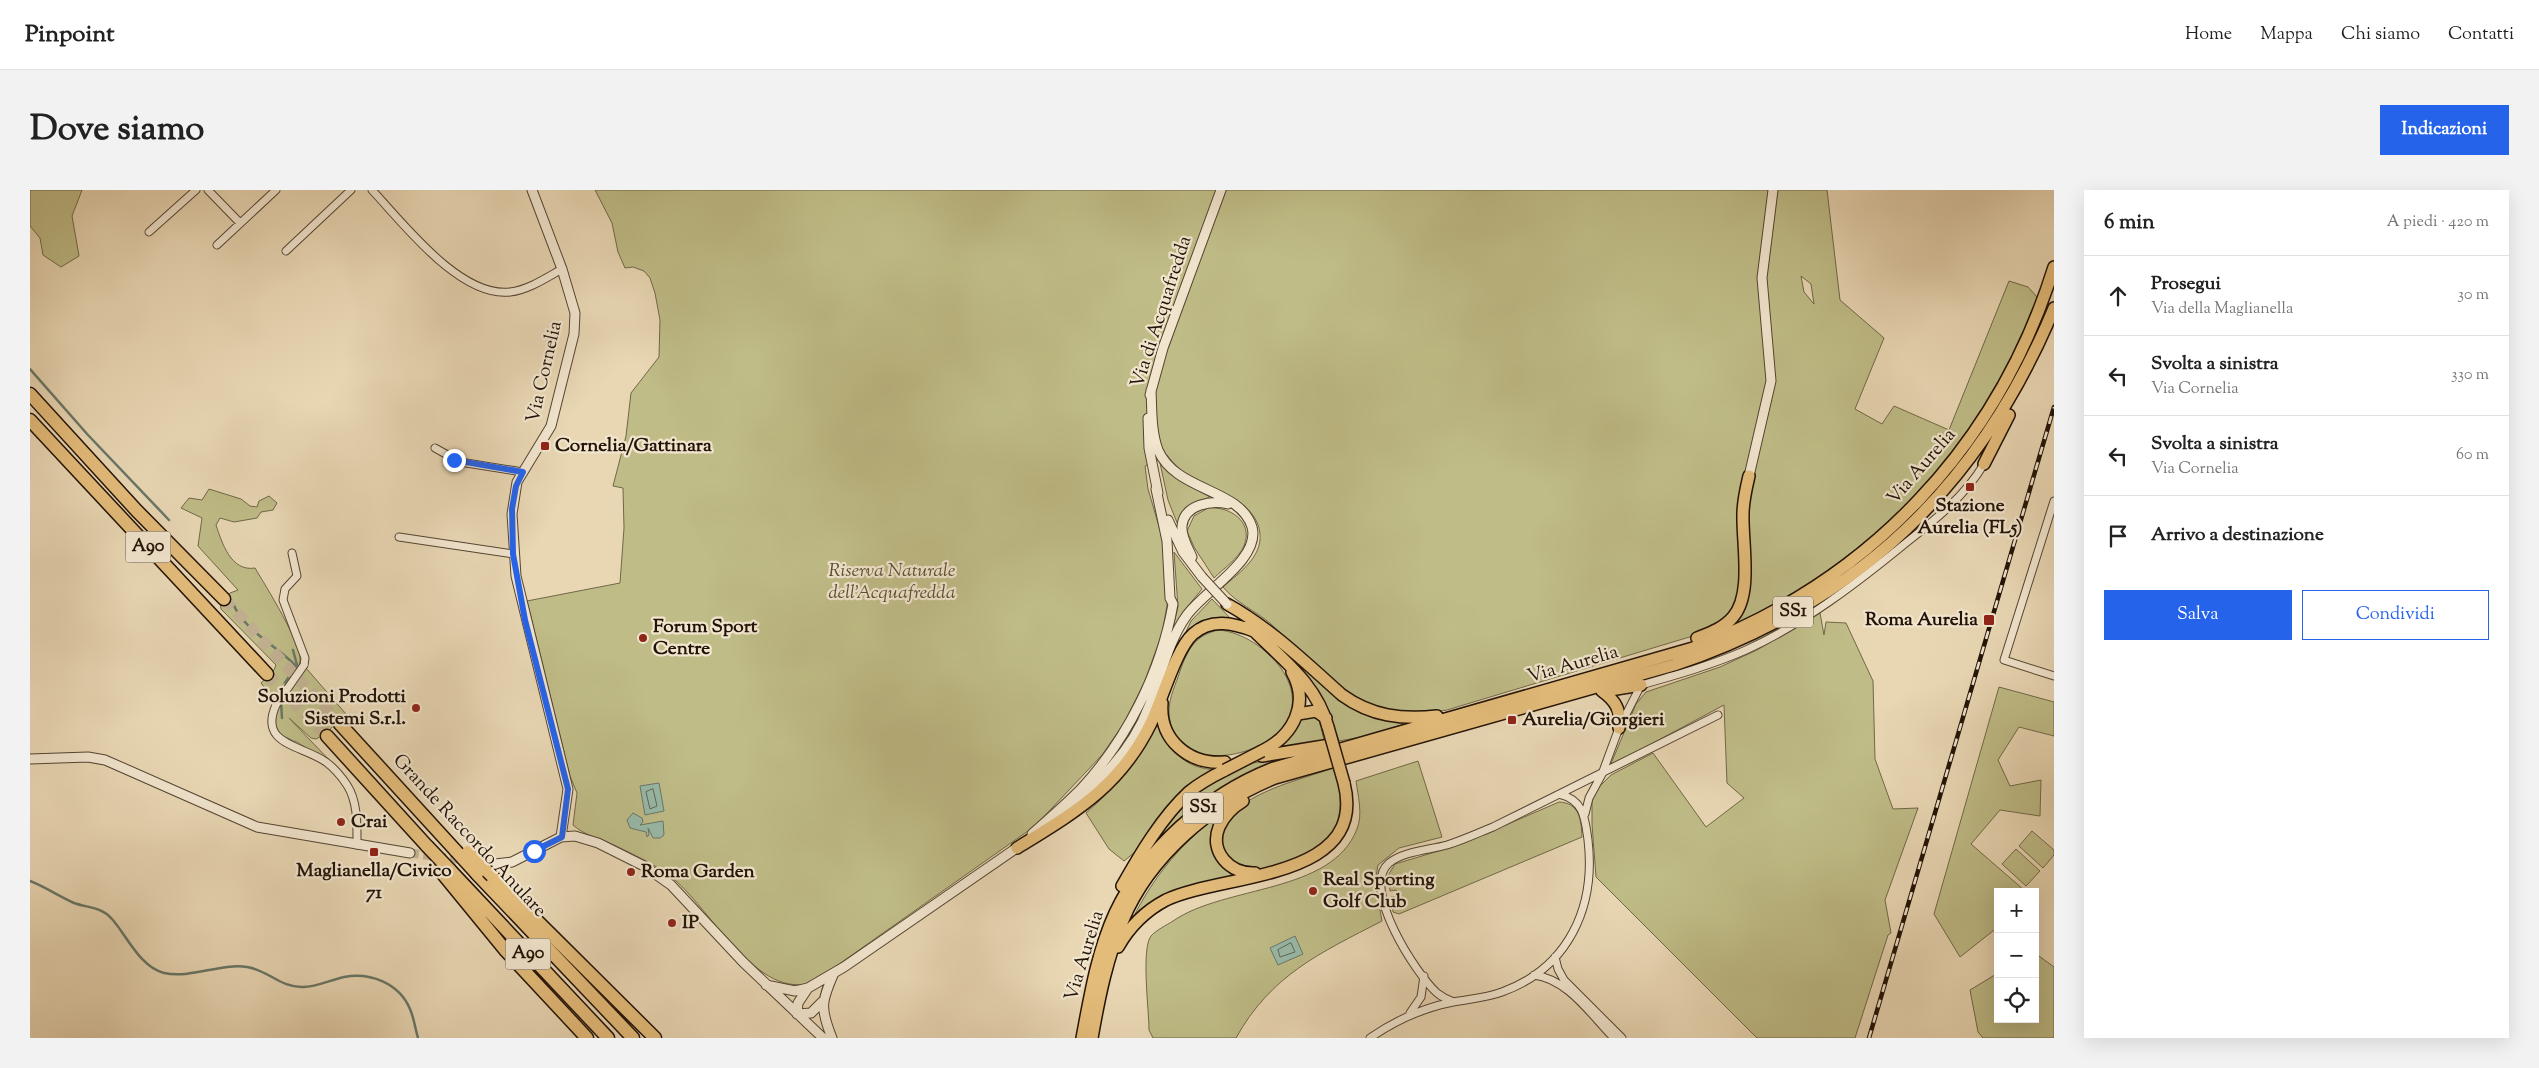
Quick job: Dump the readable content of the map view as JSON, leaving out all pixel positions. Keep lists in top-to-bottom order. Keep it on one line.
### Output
{"streets":{"highway":["Via Aurelia","A90","SS1","Grande Raccordo Anulare"],"street":["Via di Acquafredda","Via Cornelia"]},"parks":["Riserva Naturale dell'Acquafredda"],"places":{"transit":["Cornelia/Gattinara","Stazione Aurelia (FL5)","Roma Aurelia","Aurelia/Giorgieri","Maglianella/Civico 71"],"other":["Forum Sport Centre","Soluzioni Prodotti Sistemi S.r.l.","Crai","Roma Garden","Real Sporting Golf Club","IP"]},"page":{"header":"Pinpoint","nav":["Home","Mappa","Chi siamo","Contatti"],"title":"Dove siamo","buttons":["Indicazioni",["Salva","Condividi"]],"heading":["6 min","A piedi · 420 m"],"list":[["Prosegui","Via della Maglianella","30 m"],["Svolta a sinistra","Via Cornelia","330 m"],["Svolta a sinistra","Via Cornelia","60 m"],"Arrivo a destinazione"],"map_buttons":["+","−"]}}
